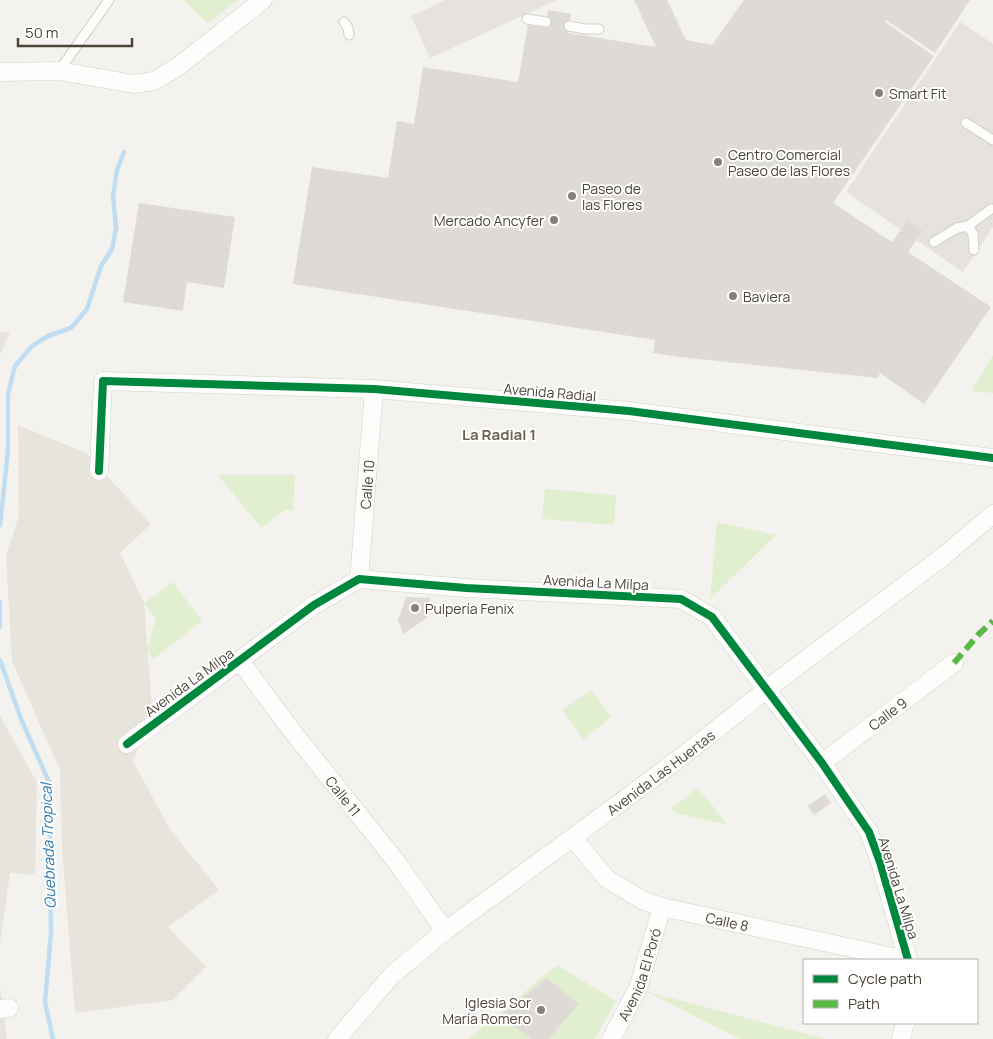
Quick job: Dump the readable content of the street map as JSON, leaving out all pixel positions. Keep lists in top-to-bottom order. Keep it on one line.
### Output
{"streets":{"street":["Avenida Radial","Calle 10","Avenida La Milpa","Calle 9","Avenida Las Huertas","Calle 11","Calle 8","Avenida El Poró"]},"crossings":[["Avenida Radial","Calle 10"],["Calle 10","Avenida La Milpa"],["Avenida La Milpa","Calle 9"],["Avenida La Milpa","Avenida Las Huertas"],["Avenida La Milpa","Calle 11"],["Avenida Las Huertas","Calle 11"],["Avenida Las Huertas","Calle 8"],["Calle 8","Avenida El Poró"]],"districts":["La Radial 1"],"water":["Quebrada Tropical"],"places":["Smart Fit","Centro Comercial Paseo de las Flores","Paseo de las Flores","Mercado Ancyfer","Baviera","Pulpería Fenix","Iglesia Sor María Romero"],"legend":["Cycle path","Path"],"scale_bar":"50 m"}
